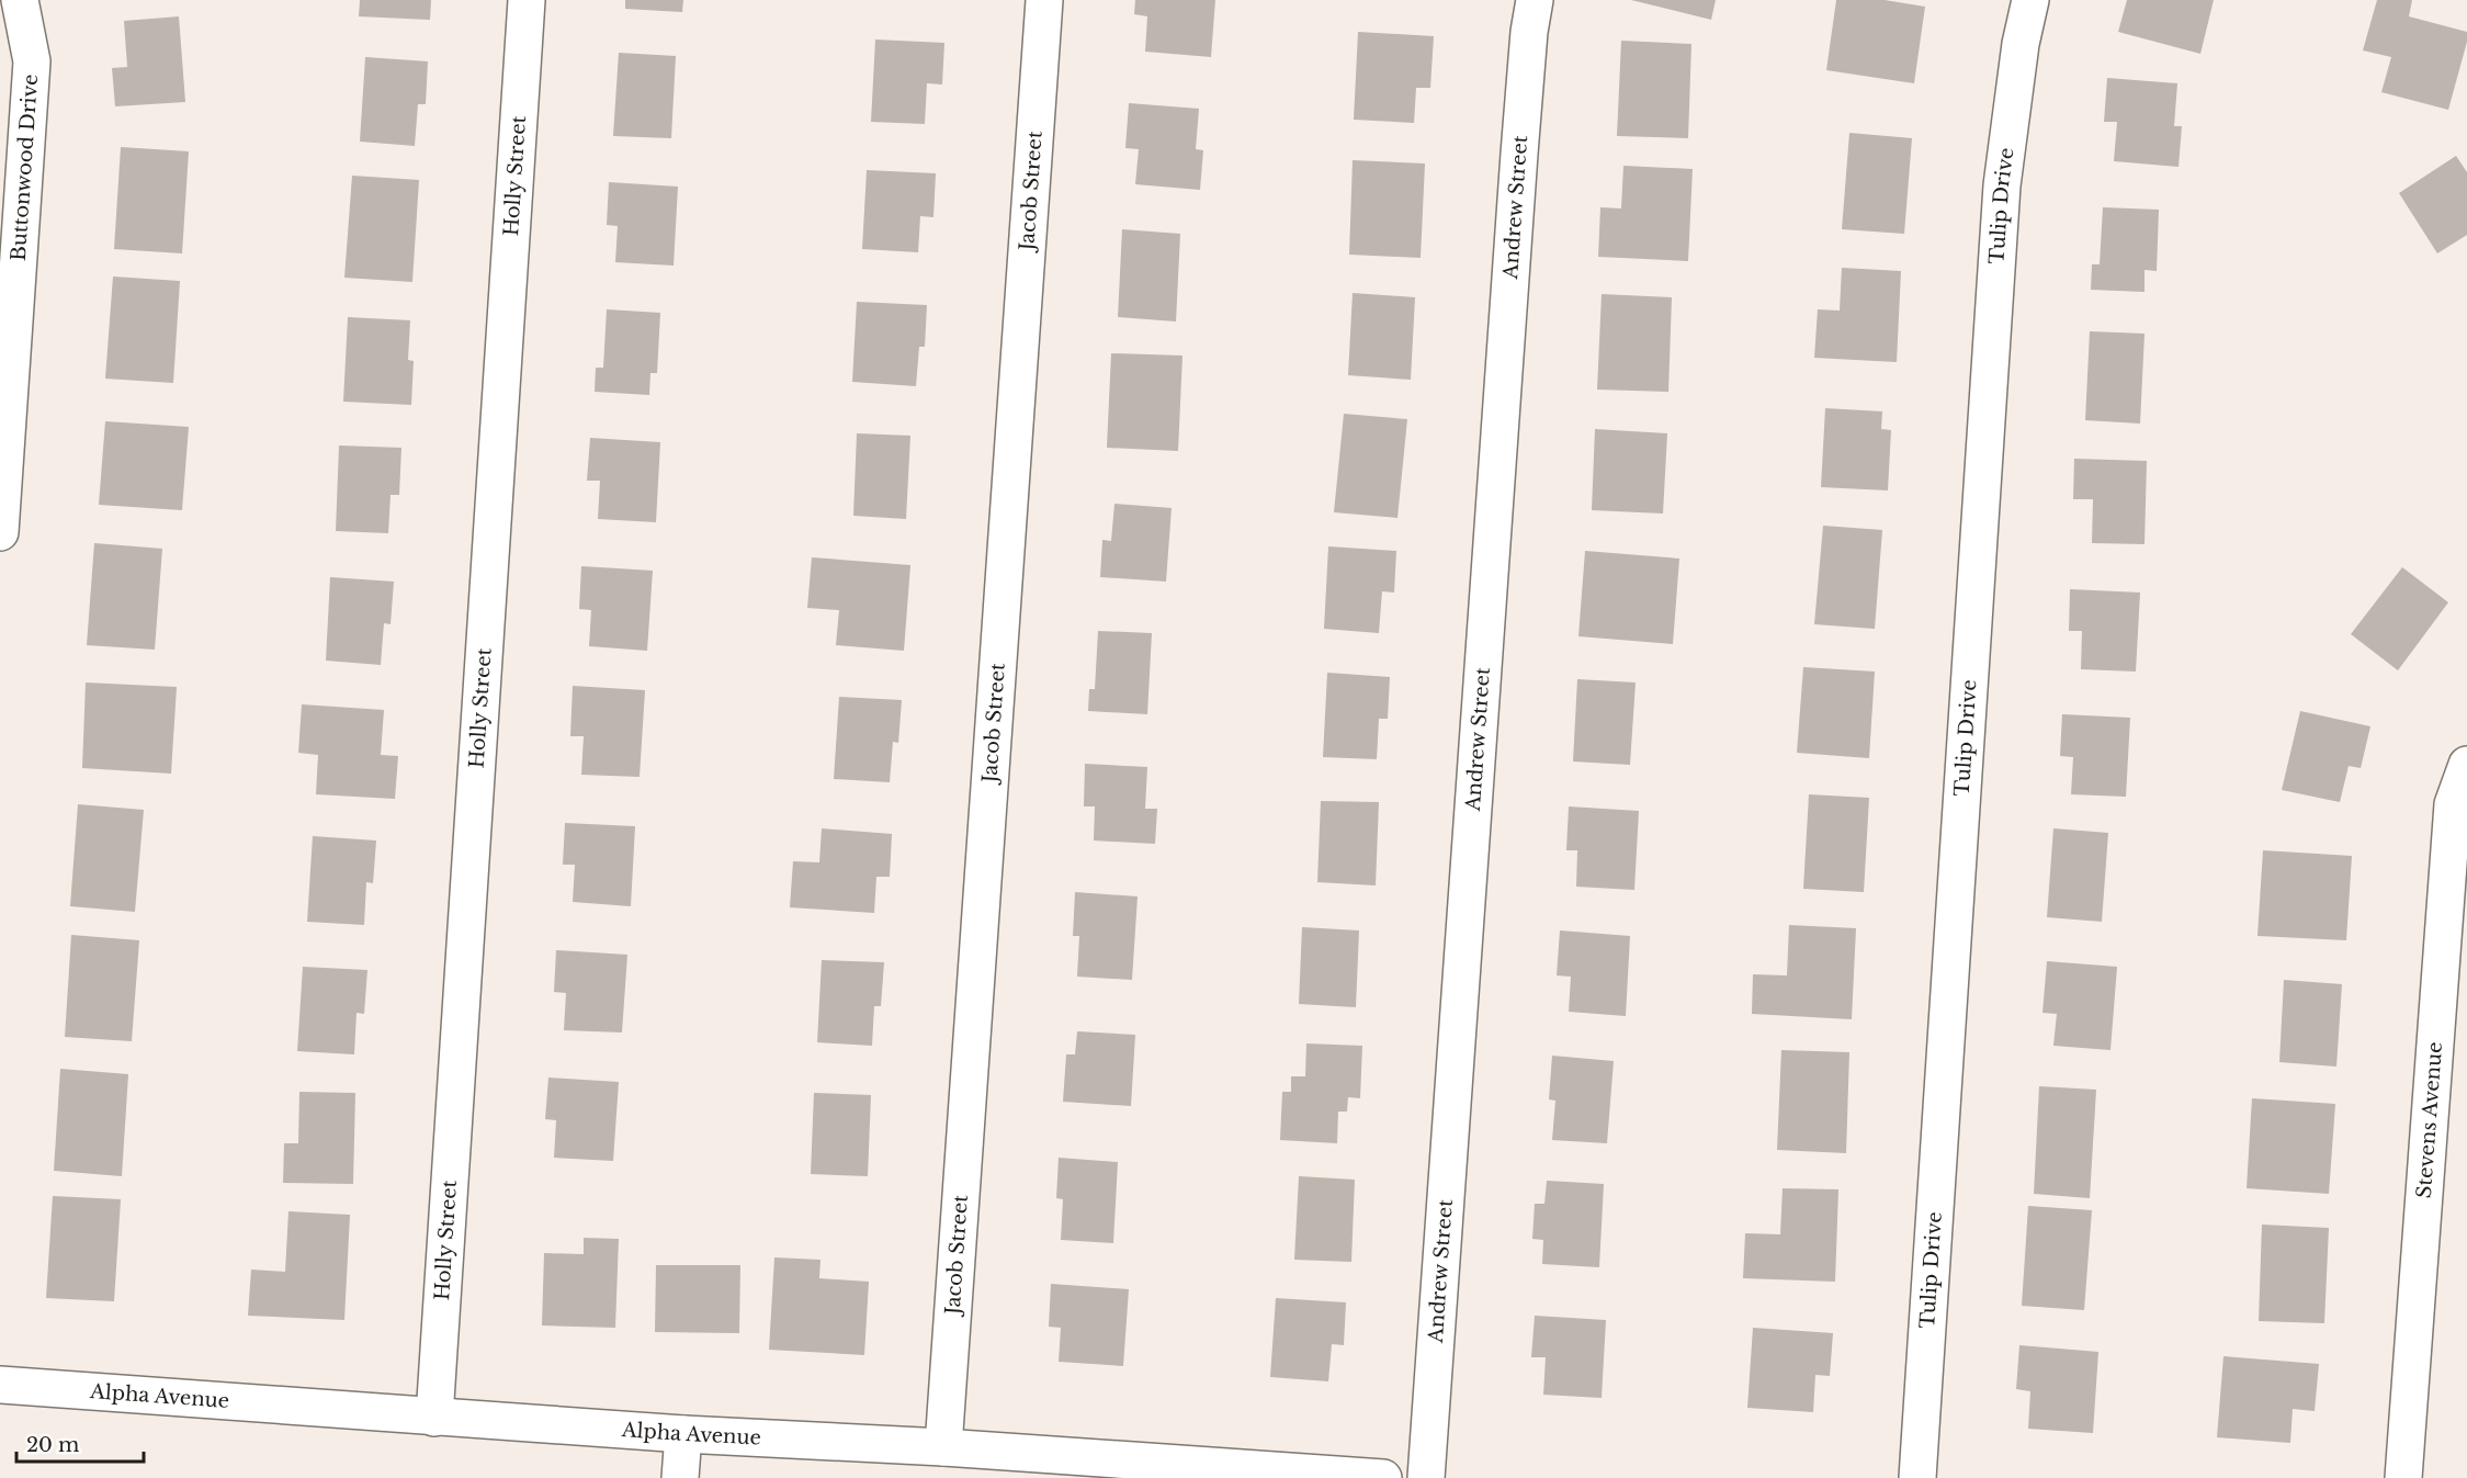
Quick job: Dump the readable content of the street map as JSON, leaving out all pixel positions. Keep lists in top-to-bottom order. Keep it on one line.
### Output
{"streets":{"street":["Buttonwood Drive","Holly Street","Jacob Street","Tulip Drive","Andrew Street","Stevens Avenue","Alpha Avenue"]},"crossings":[["Holly Street","Alpha Avenue"],["Jacob Street","Alpha Avenue"]],"scale_bar":"20 m"}
